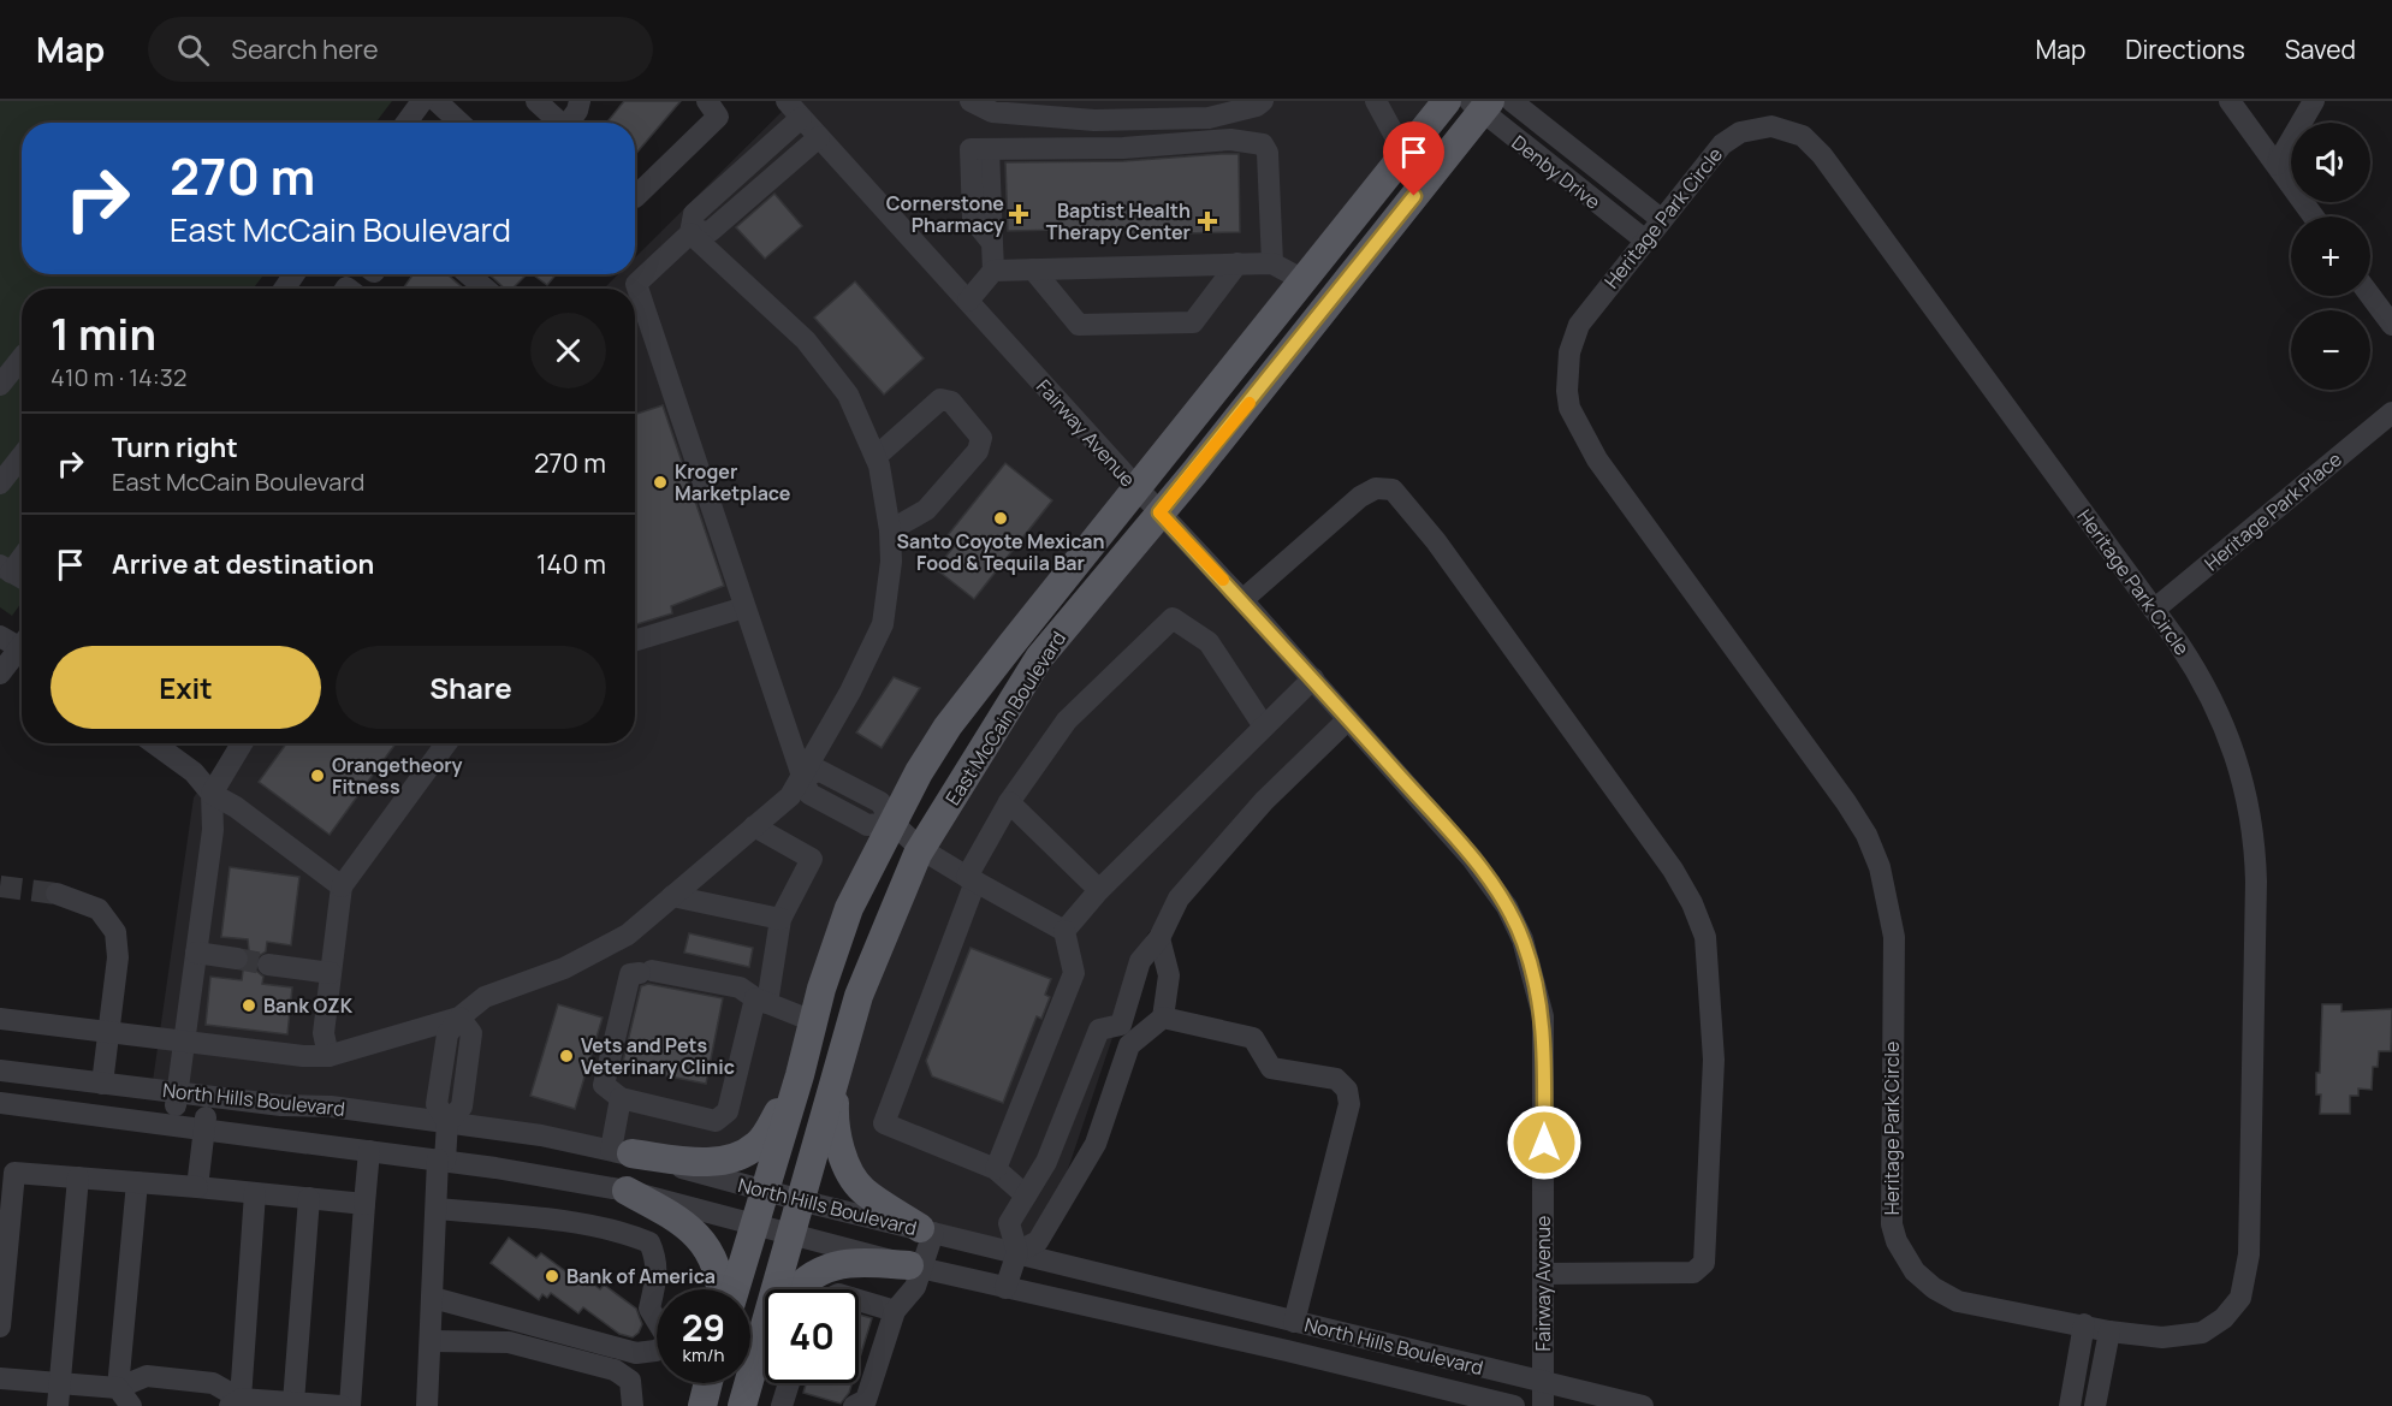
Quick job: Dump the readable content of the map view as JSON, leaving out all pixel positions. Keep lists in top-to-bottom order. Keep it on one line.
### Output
{"streets":{"main road":["East McCain Boulevard"],"street":["Denby Drive","Heritage Park Circle","Fairway Avenue","Heritage Park Place","North Hills Boulevard"]},"crossings":[["Denby Drive","Heritage Park Circle"],["Denby Drive","East McCain Boulevard"],["Heritage Park Circle","Heritage Park Place"],["Fairway Avenue","East McCain Boulevard"],["Fairway Avenue","North Hills Boulevard"],["East McCain Boulevard","North Hills Boulevard"]],"places":{"health":["Cornerstone Pharmacy","Baptist Health Therapy Center"],"other":["Kroger Marketplace","Santo Coyote Mexican Food & Tequila Bar","Orangetheory Fitness","Bank OZK","Vets and Pets Veterinary Clinic","Bank of America"]},"page":{"header":"Map","search":"Search here","nav":["Map","Directions","Saved"],"map_buttons":["+","−"],"turn":["270 m","East McCain Boulevard"],"heading":["1 min","410 m · 14:32"],"list":[{"name":"Turn right","note":"East McCain Boulevard","value":"270 m"},{"name":"Arrive at destination","value":"140 m"}],"buttons":["Exit","Share"],"speed":"29 km/h","limit":"40"}}
